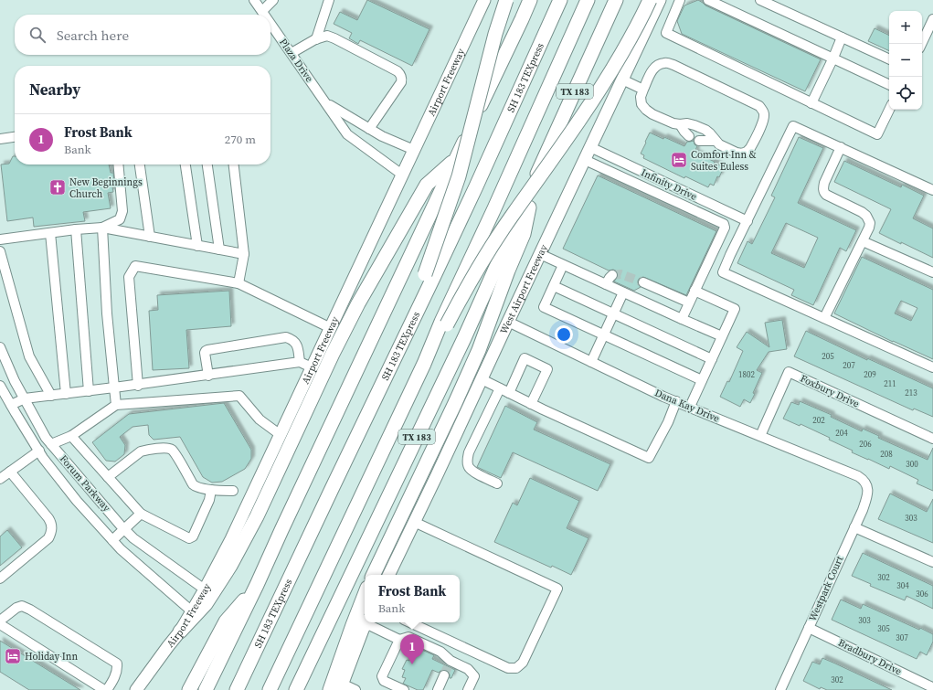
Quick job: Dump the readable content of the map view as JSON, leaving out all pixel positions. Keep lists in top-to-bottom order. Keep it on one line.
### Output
{"streets":{"highway":["SH 183 TEXpress","TX 183"],"main road":["Airport Freeway","West Airport Freeway"],"street":["Plaza Drive","Infinity Drive","Foxbury Drive","Dana Kay Drive","Forum Parkway","Westpark Court","Bradbury Drive"]},"crossings":[["Plaza Drive","Airport Freeway"],["Airport Freeway","Forum Parkway"],["Infinity Drive","West Airport Freeway"],["West Airport Freeway","Dana Kay Drive"],["Foxbury Drive","Dana Kay Drive"],["Dana Kay Drive","Westpark Court"],["Westpark Court","Bradbury Drive"]],"places":{"hotel":["Comfort Inn & Suites Euless","Holiday Inn"],"church":["New Beginnings Church"]},"house_numbers":["205","207","1802","209","211","213","202","204","206","208","300","303","302","304","306","303","305","307","302"],"page":{"map_buttons":["+","−"],"search":"Search here","heading":"Nearby","list":[{"mark":"1","name":"Frost Bank","note":"Bank","value":"270 m"}],"popup":["Frost Bank","Bank"],"pins":"1"}}
